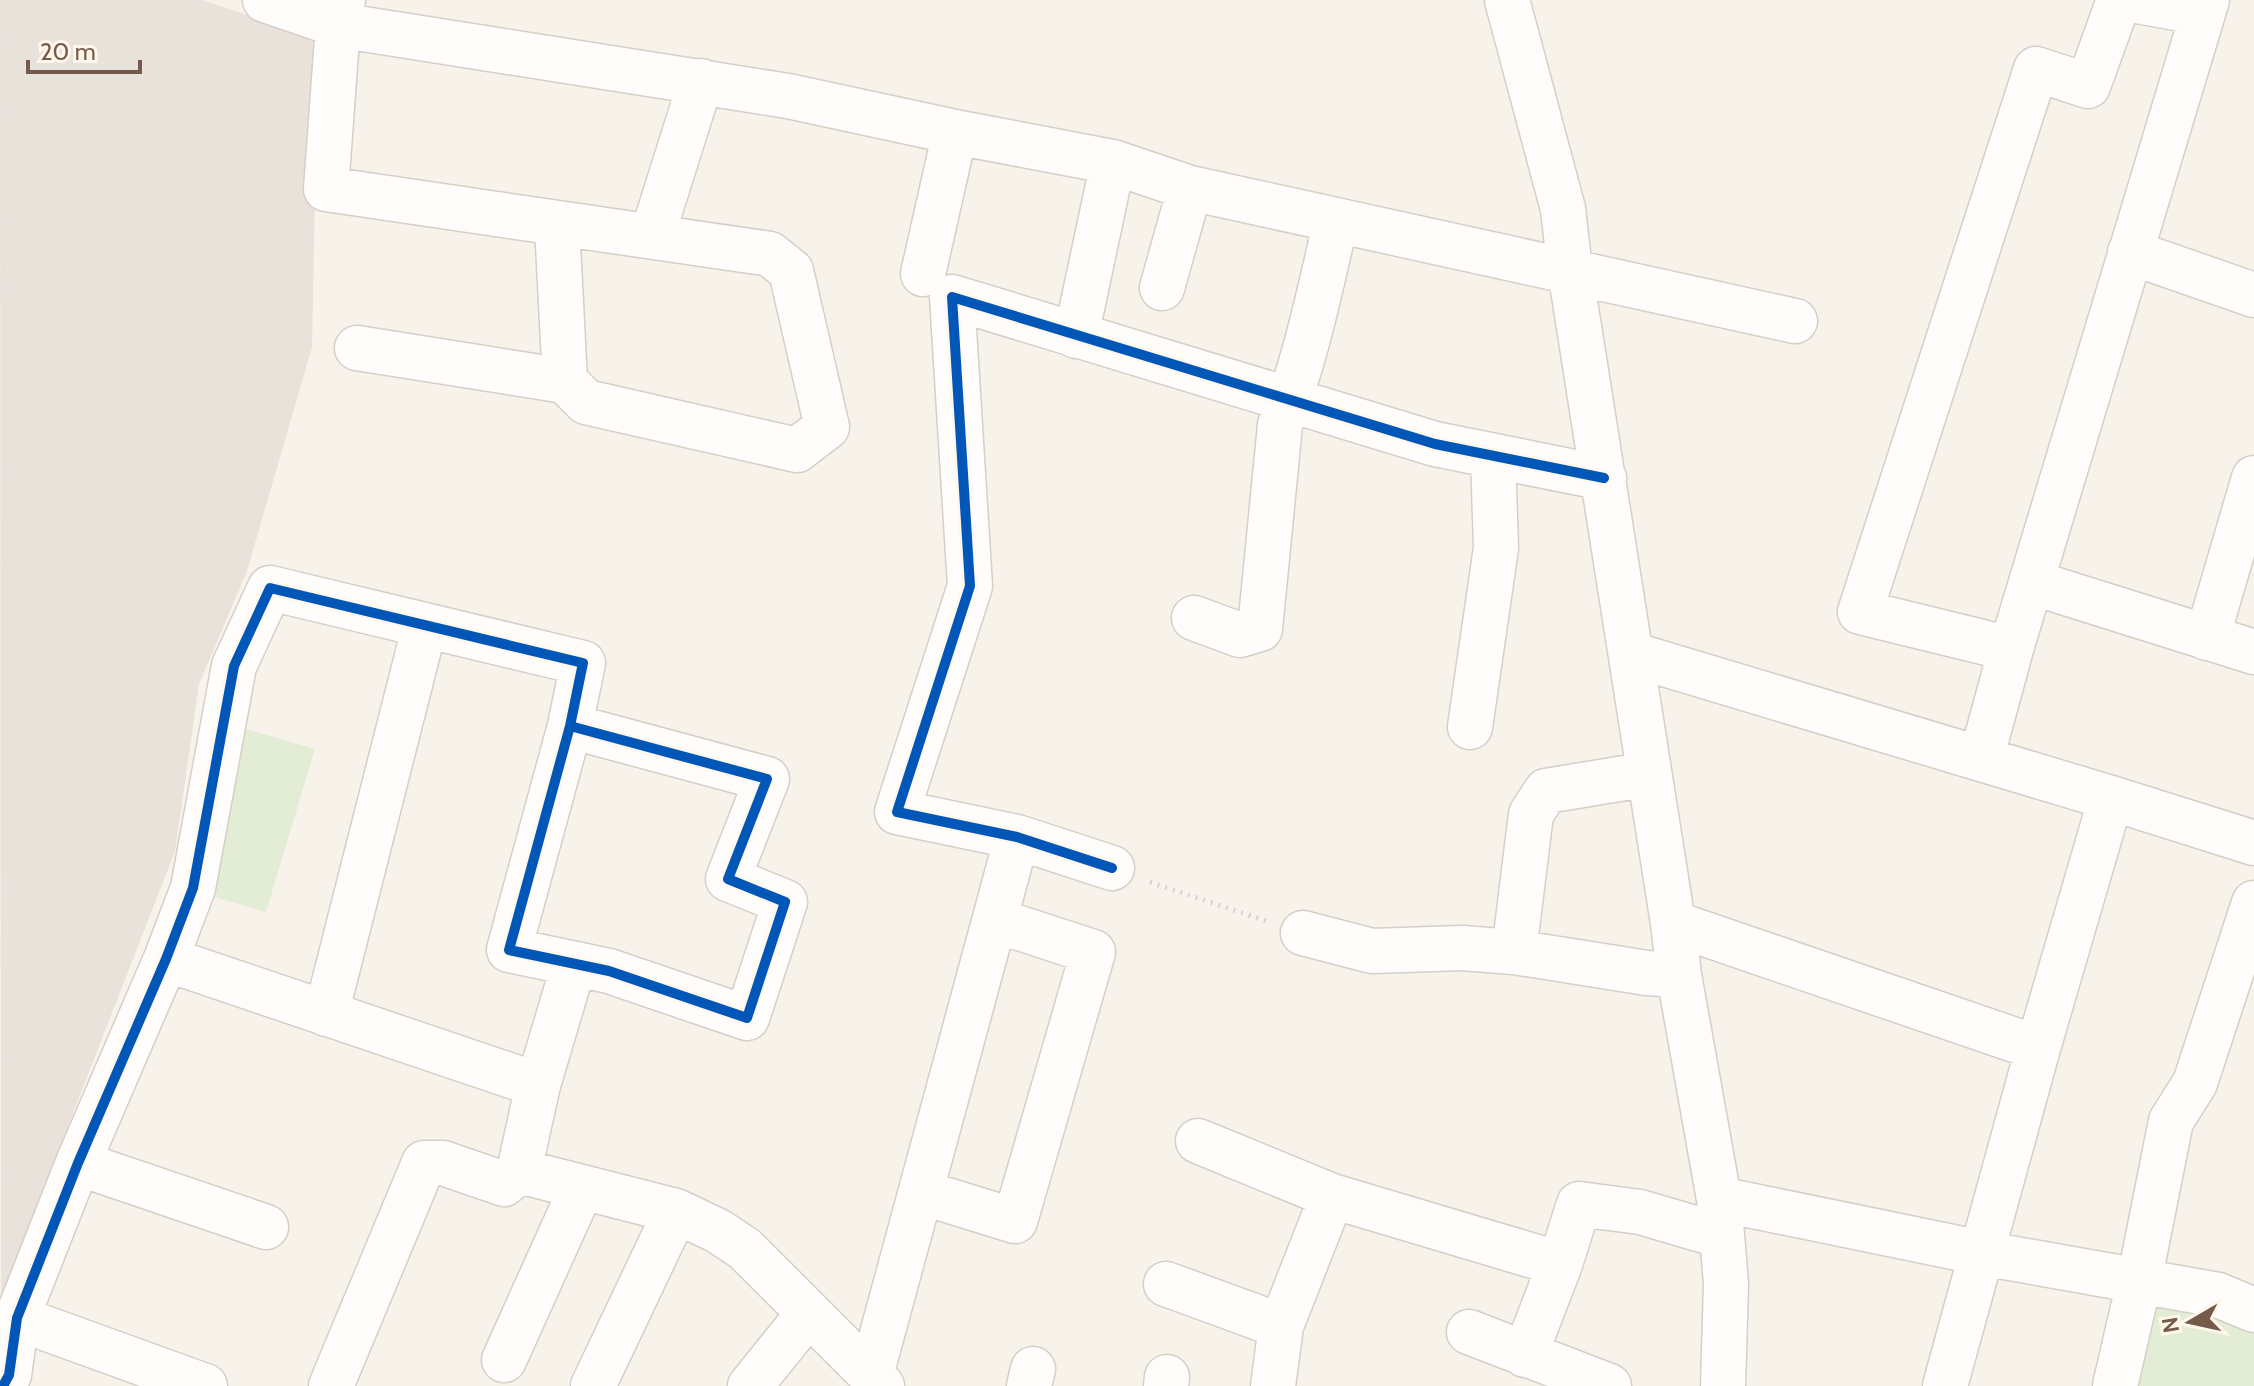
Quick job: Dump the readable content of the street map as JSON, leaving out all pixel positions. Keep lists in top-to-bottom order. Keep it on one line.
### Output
{"scale_bar":"20 m","north":"left"}
